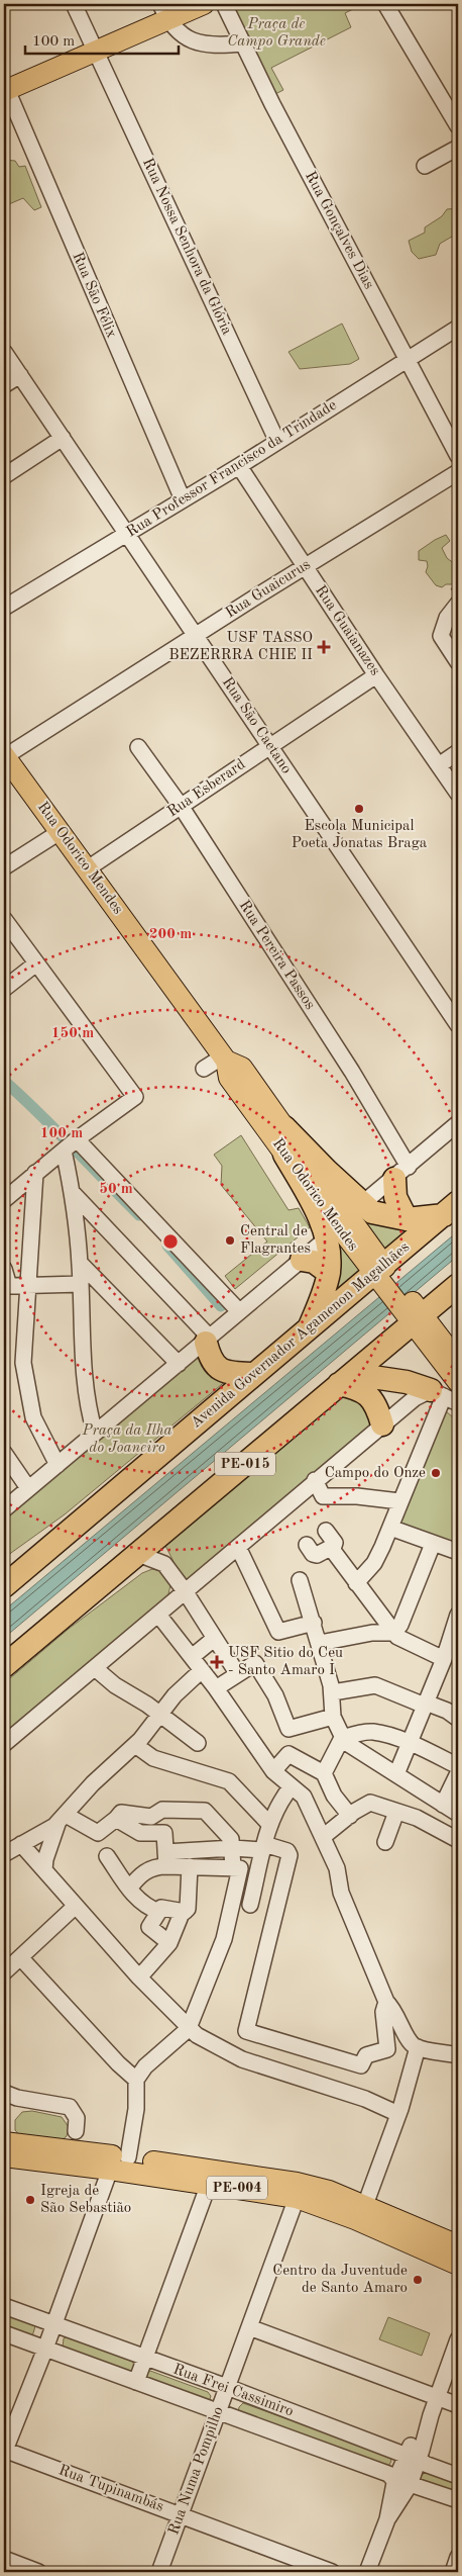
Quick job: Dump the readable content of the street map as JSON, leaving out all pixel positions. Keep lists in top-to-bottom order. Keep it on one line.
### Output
{"streets":{"highway":["Avenida Governador Agamenon Magalhães","PE-015"],"main road":["Rua Odorico Mendes","PE-004"],"street":["Rua Gonçalves Dias","Rua Nossa Senhora da Glória","Rua São Félix","Rua Professor Francisco da Trindade","Rua Guaicurus","Rua Guaianazes","Rua São Caetano","Rua Esberard","Rua Pereira Passos","Rua Frei Cassimiro","Rua Numa Pompilho","Rua Tupinambás"]},"crossings":[["Rua Gonçalves Dias","Rua Professor Francisco da Trindade"],["Rua Nossa Senhora da Glória","Rua Professor Francisco da Trindade"],["Rua São Félix","Rua Professor Francisco da Trindade"],["Rua Professor Francisco da Trindade","Rua Guaianazes"],["Rua Professor Francisco da Trindade","Rua São Caetano"],["Rua Guaicurus","Rua Guaianazes"],["Rua Guaicurus","Rua São Caetano"],["Rua Guaicurus","Rua Odorico Mendes"],["Rua Guaianazes","Rua Esberard"],["Rua São Caetano","Rua Esberard"],["Rua Esberard","Rua Odorico Mendes"],["Rua Esberard","Rua Pereira Passos"],["Rua Odorico Mendes","Avenida Governador Agamenon Magalhães"],["PE-004","Rua Numa Pompilho"],["Rua Frei Cassimiro","Rua Numa Pompilho"],["Rua Numa Pompilho","Rua Tupinambás"]],"parks":["Praça de Campo Grande","Praça da Ilha do Joaneiro"],"places":{"health":["USF TASSO BEZERRRA CHIE II","USF Sitio do Ceu - Santo Amaro I"],"other":["Escola Municipal Poeta Jonatas Braga","Central de Flagrantes","Campo do Onze","Igreja de São Sebastião","Centro da Juventude de Santo Amaro"]},"scale_bar":"100 m","rings":["200 m","150 m","100 m","50 m"]}
